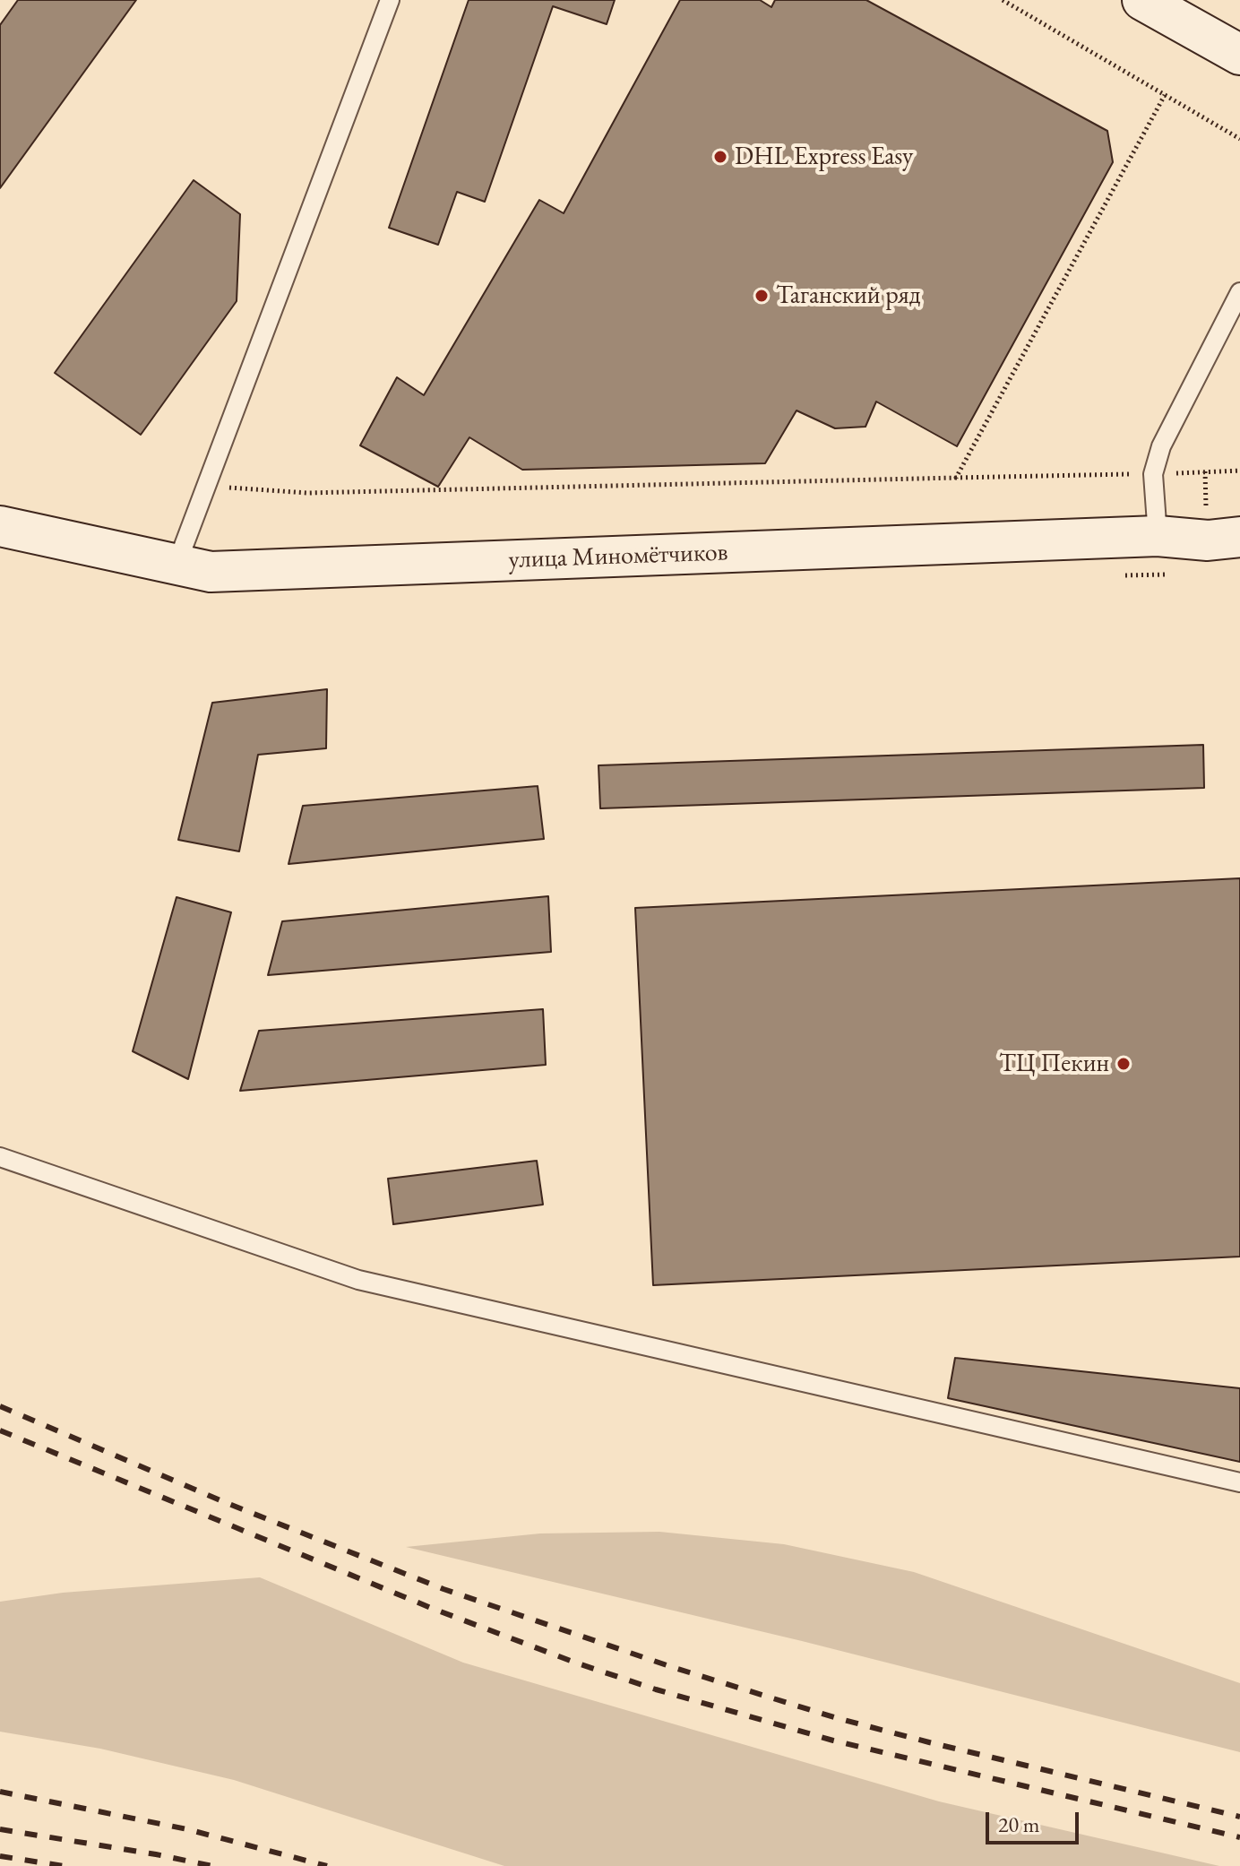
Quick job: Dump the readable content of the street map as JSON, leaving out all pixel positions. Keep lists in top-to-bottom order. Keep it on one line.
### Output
{"streets":{"street":["улица Миномётчиков"]},"places":["DHL Express Easy","Таганский ряд","ТЦ Пекин"],"scale_bar":"20 m"}
